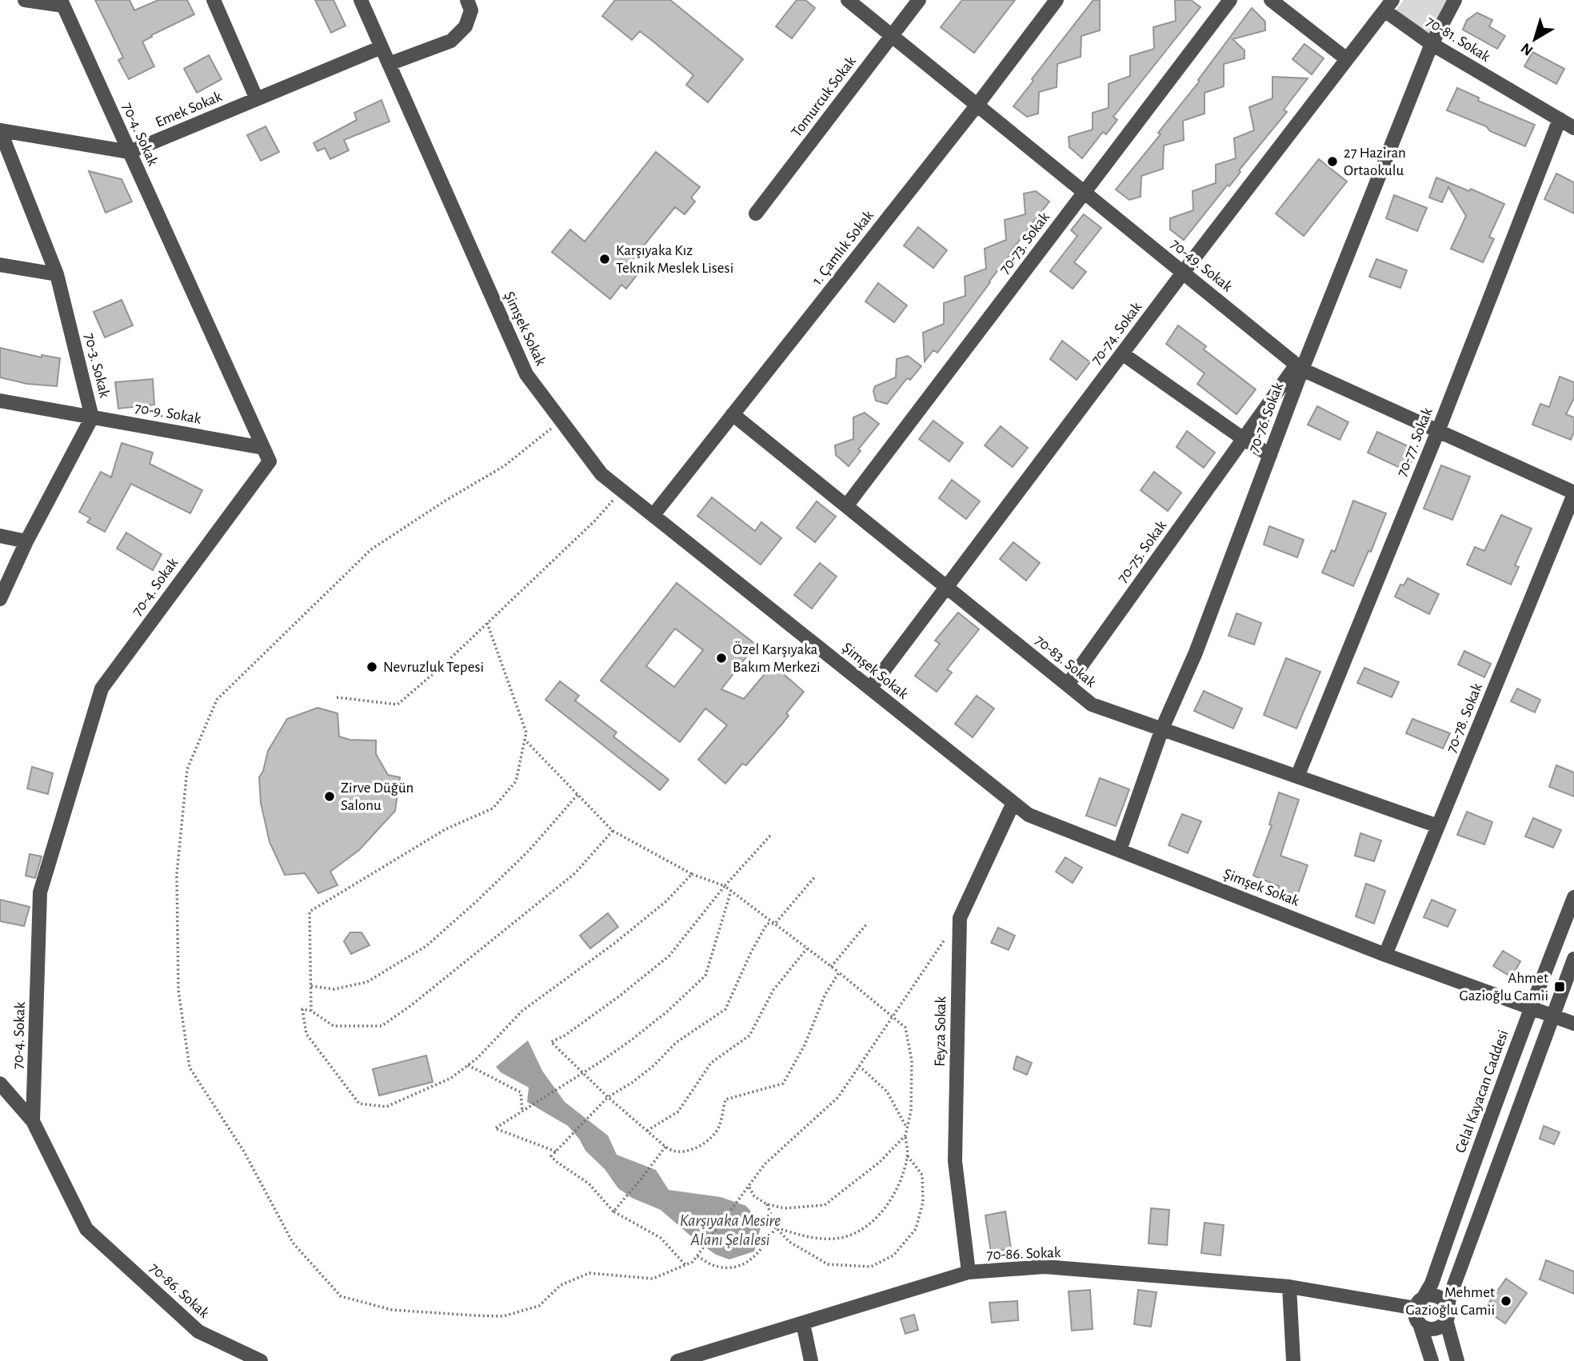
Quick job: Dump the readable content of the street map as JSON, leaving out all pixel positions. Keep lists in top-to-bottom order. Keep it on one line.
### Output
{"streets":{"street":["70-81. Sokak","Tomurcuk Sokak","Emek Sokak","70-4. Sokak","70-73. Sokak","1. Çamlık Sokak","70-49. Sokak","Şimşek Sokak","70-74. Sokak","70-3. Sokak","70-9. Sokak","70-76. Sokak","70-77. Sokak","70-75. Sokak","70-83. Sokak","70-78. Sokak","Feyza Sokak","Celal Kayacan Caddesi","70-86. Sokak"]},"crossings":[["70-81. Sokak","70-74. Sokak"],["70-81. Sokak","70-76. Sokak"],["70-81. Sokak","70-77. Sokak"],["Tomurcuk Sokak","70-49. Sokak"],["Emek Sokak","70-4. Sokak"],["Emek Sokak","Şimşek Sokak"],["70-4. Sokak","70-9. Sokak"],["70-4. Sokak","70-86. Sokak"],["70-73. Sokak","70-49. Sokak"],["70-73. Sokak","70-83. Sokak"],["1. Çamlık Sokak","70-49. Sokak"],["1. Çamlık Sokak","Şimşek Sokak"],["1. Çamlık Sokak","70-83. Sokak"],["70-49. Sokak","70-74. Sokak"],["70-49. Sokak","70-76. Sokak"],["70-49. Sokak","70-77. Sokak"],["70-49. Sokak","70-75. Sokak"],["70-49. Sokak","70-78. Sokak"],["Şimşek Sokak","70-74. Sokak"],["Şimşek Sokak","70-76. Sokak"],["Şimşek Sokak","70-78. Sokak"],["Şimşek Sokak","Feyza Sokak"],["Şimşek Sokak","Celal Kayacan Caddesi"],["70-74. Sokak","70-83. Sokak"],["70-3. Sokak","70-9. Sokak"],["70-76. Sokak","70-75. Sokak"],["70-76. Sokak","70-83. Sokak"],["70-77. Sokak","70-83. Sokak"],["70-75. Sokak","70-83. Sokak"],["70-83. Sokak","70-78. Sokak"],["Feyza Sokak","70-86. Sokak"],["Celal Kayacan Caddesi","70-86. Sokak"]],"water":["Karşıyaka Mesire Alanı Şelalesi"],"places":{"other":["27 Haziran Ortaokulu","Karşıyaka Kız Teknik Meslek Lisesi","Özel Karşıyaka Bakım Merkezi","Nevruzluk Tepesi","Zirve Düğün Salonu","Mehmet Gazioğlu Camii"],"transit":["Ahmet Gazioğlu Camii"]},"north":"bottom left"}
